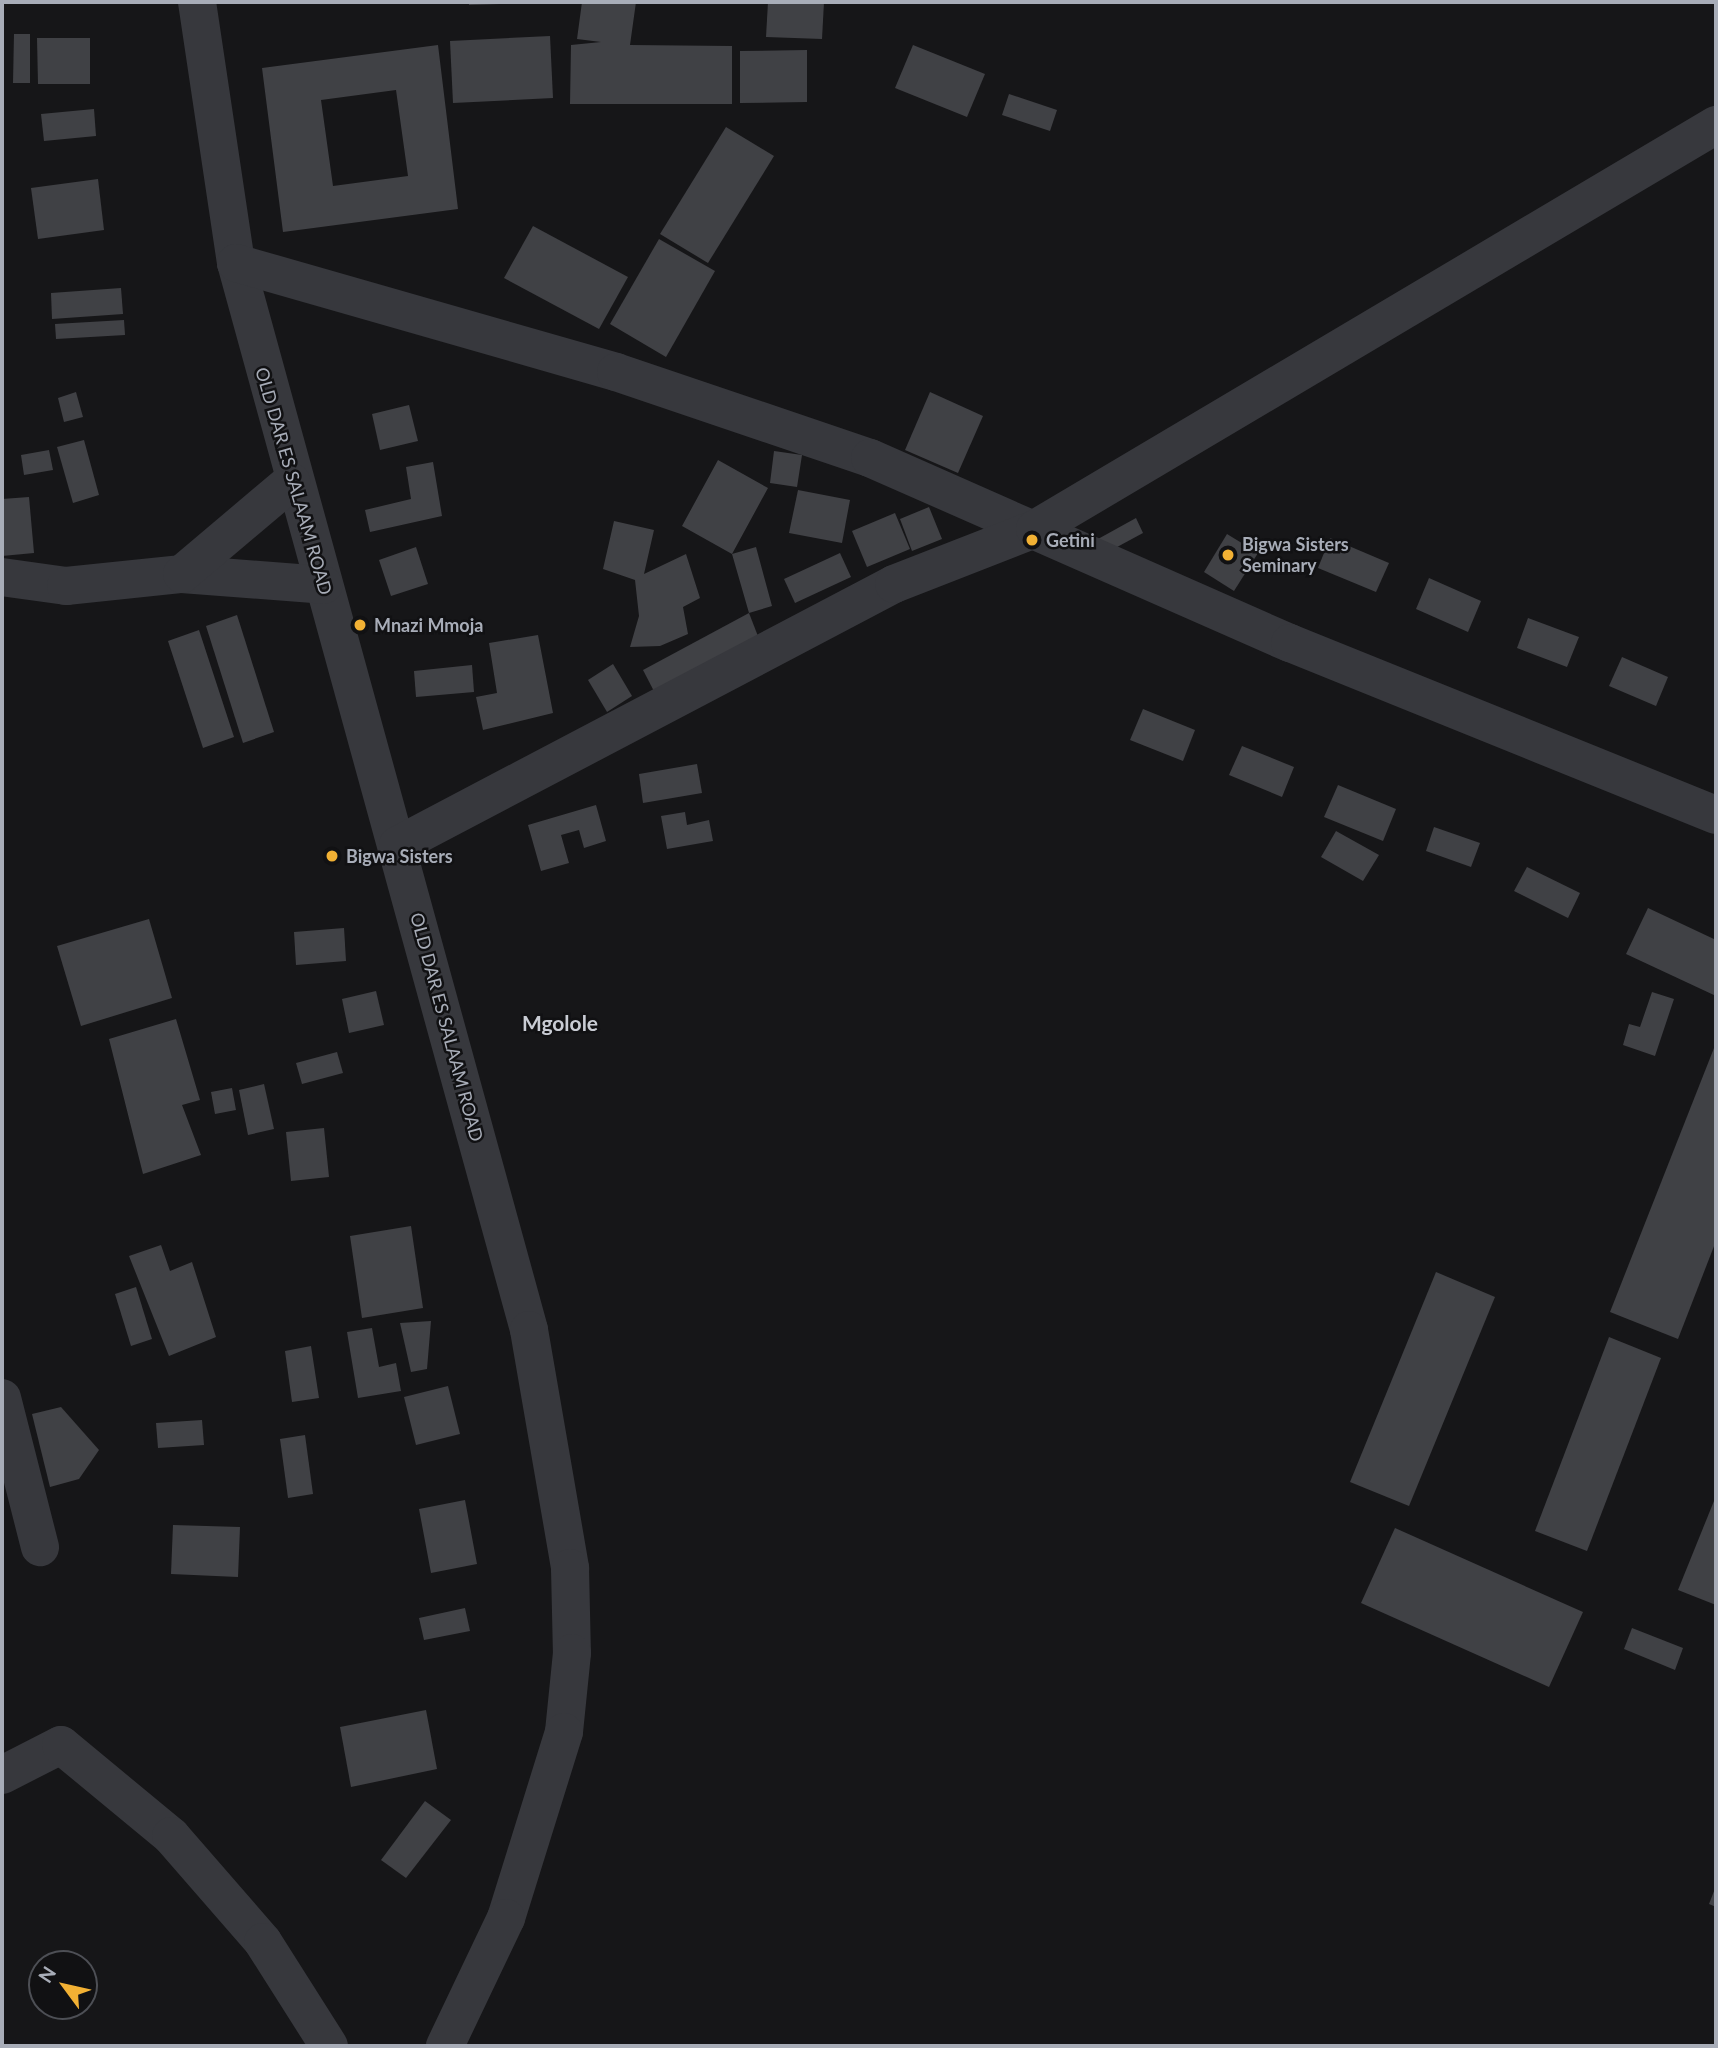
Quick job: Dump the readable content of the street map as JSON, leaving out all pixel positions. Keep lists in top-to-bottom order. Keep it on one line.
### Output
{"streets":{"street":["OLD DAR ES SALAAM ROAD"]},"districts":["Mgolole"],"places":["Getini","Bigwa Sisters Seminary","Mnazi Mmoja","Bigwa Sisters"],"north":"top left"}
